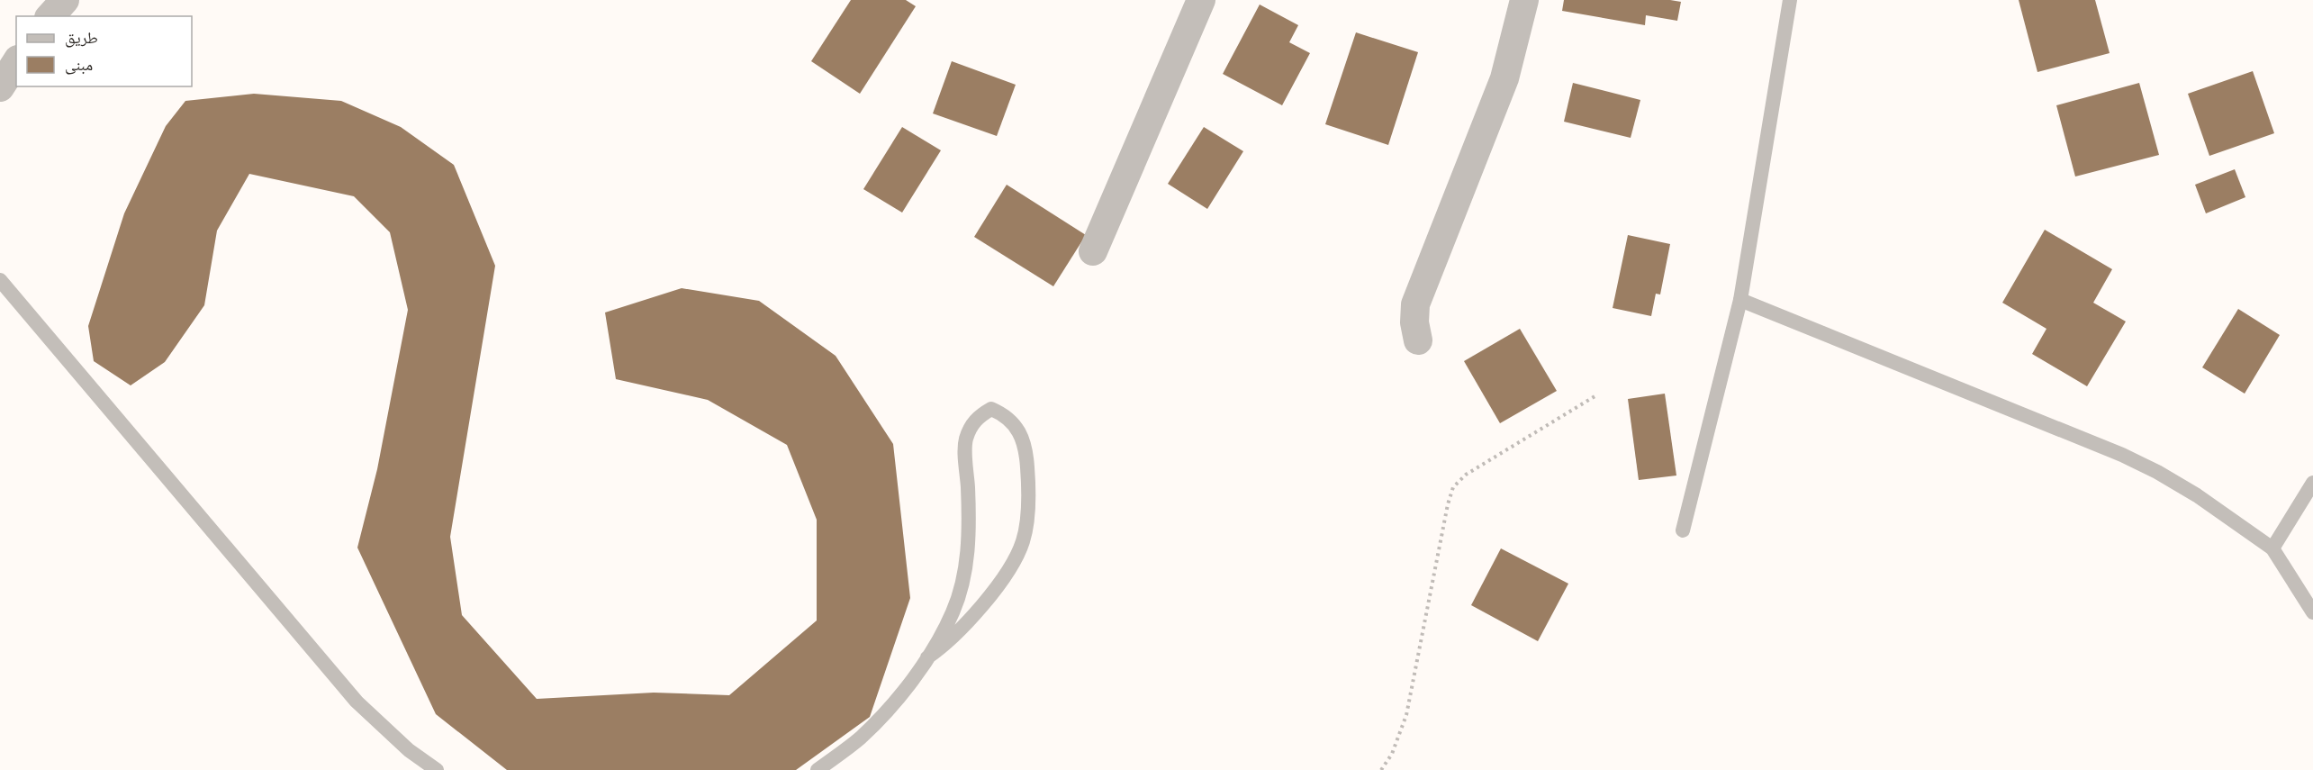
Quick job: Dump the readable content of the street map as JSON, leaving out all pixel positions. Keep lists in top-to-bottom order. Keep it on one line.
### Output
{"legend":["طريق","مبنى"]}
